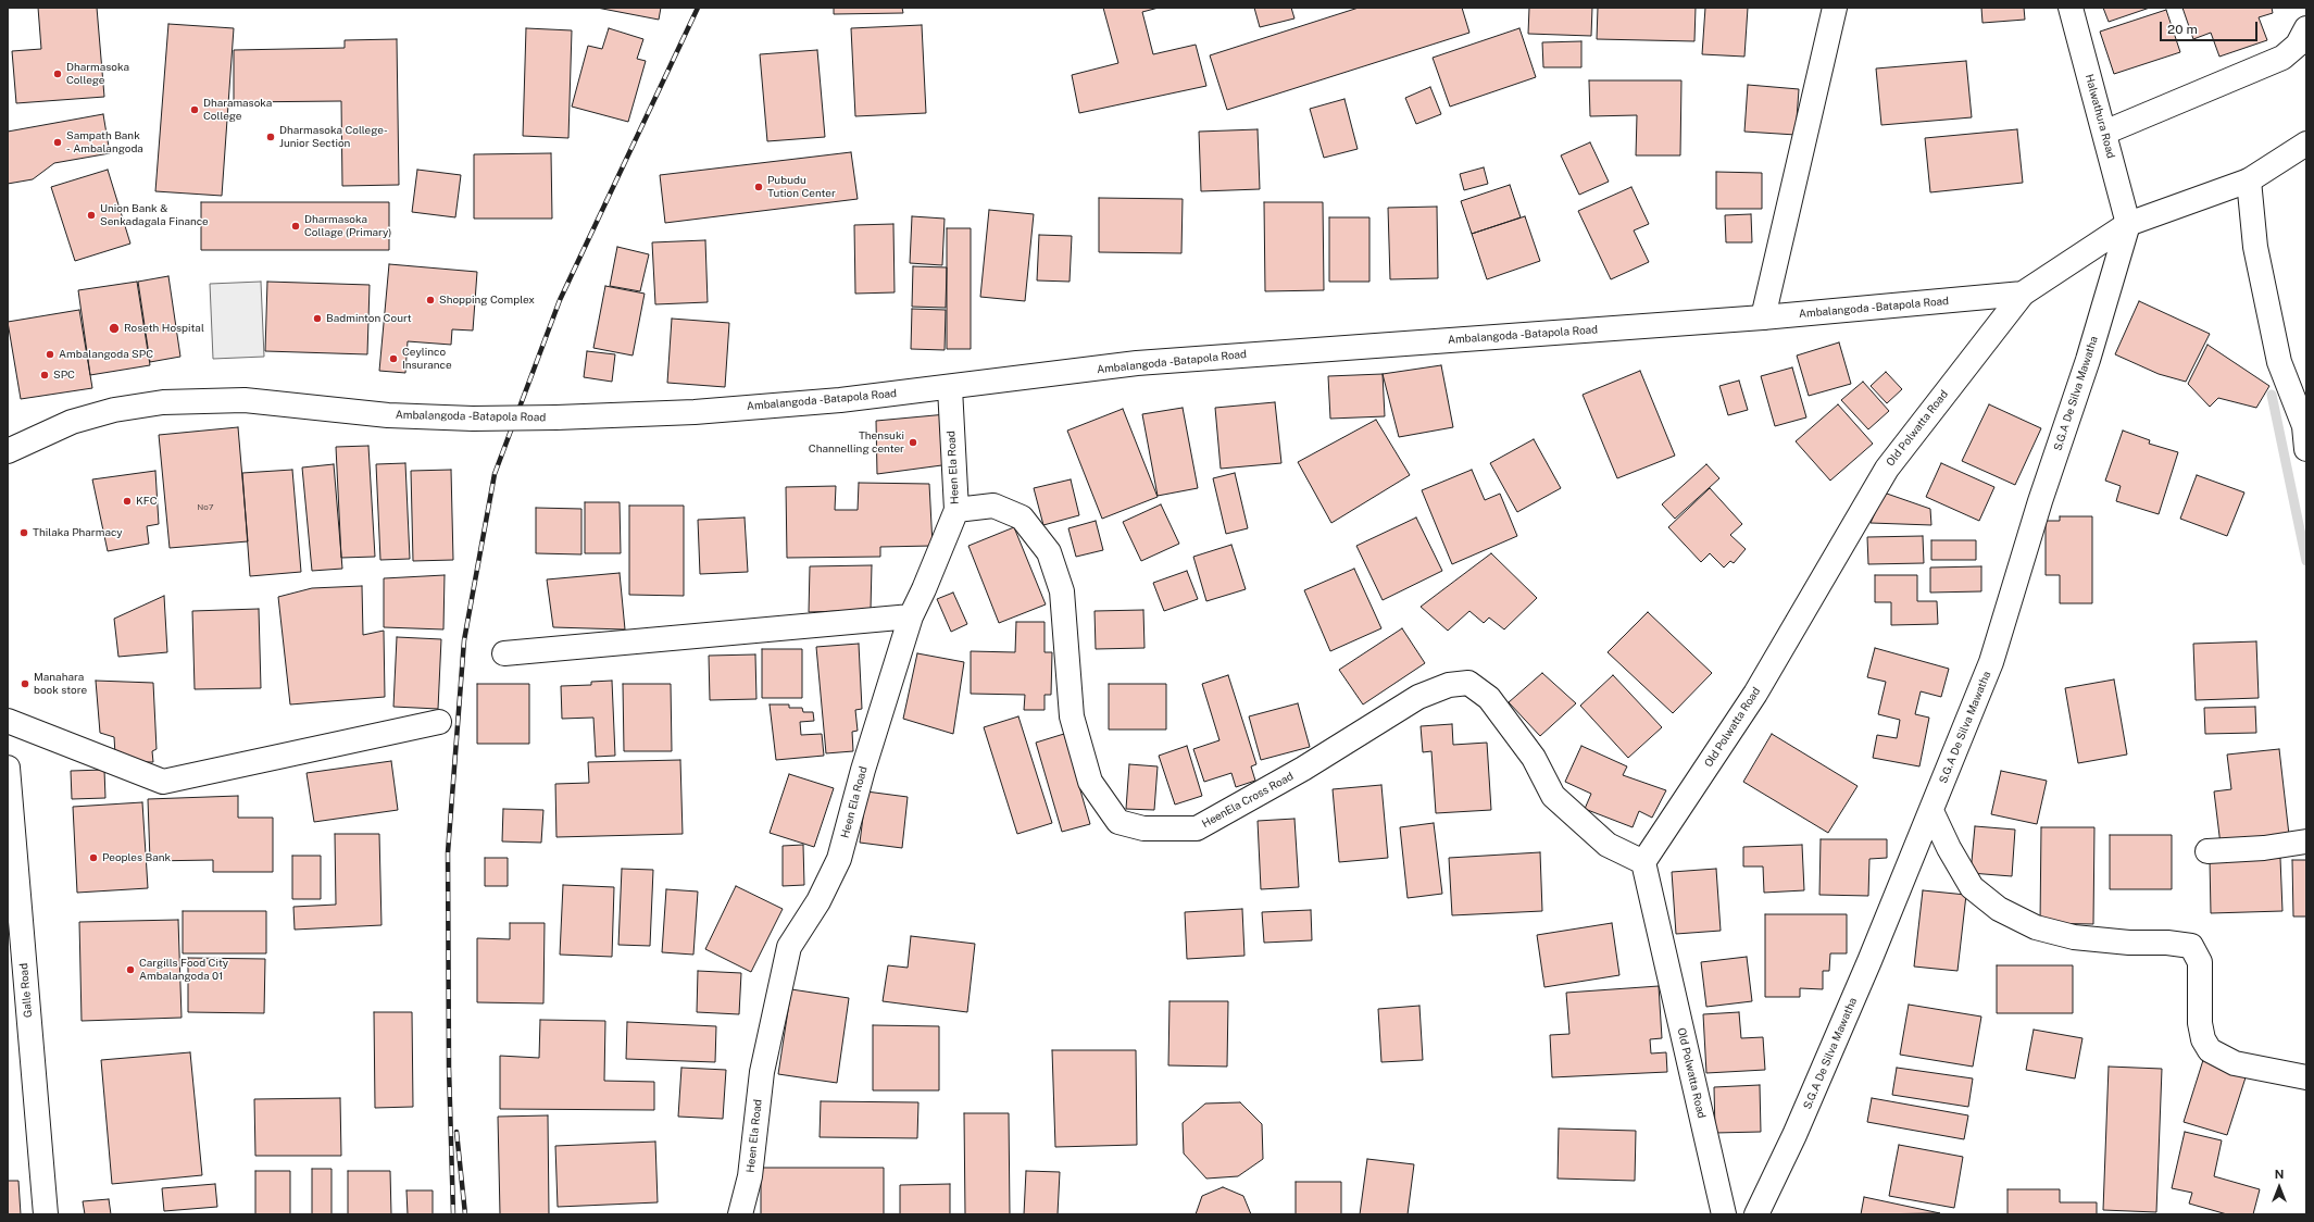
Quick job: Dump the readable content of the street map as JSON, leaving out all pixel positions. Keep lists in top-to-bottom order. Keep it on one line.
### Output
{"streets":{"main road":["Halwathura Road","Ambalangoda -Batapola Road","S.G.A De Silva Mawatha","Old Polwatta Road","Heen Ela Road","HeenEla Cross Road","Galle Road"]},"crossings":[["Halwathura Road","Ambalangoda -Batapola Road"],["Halwathura Road","S.G.A De Silva Mawatha"],["Ambalangoda -Batapola Road","S.G.A De Silva Mawatha"],["Ambalangoda -Batapola Road","Old Polwatta Road"],["Ambalangoda -Batapola Road","Heen Ela Road"],["Old Polwatta Road","HeenEla Cross Road"],["Heen Ela Road","HeenEla Cross Road"]],"places":["Dharmasoka College","Dharamasoka College","Dharmasoka College- Junior Section","Sampath Bank - Ambalangoda","Pubudu Tution Center","Union Bank & Senkadagala Finance","Dharmasoka Collage (Primary)","Shopping Complex","Badminton Court","Roseth Hospital","Ambalangoda SPC","Ceylinco Insurance","SPC","Thensuki Channelling center","KFC","Thilaka Pharmacy","Manahara book store","Peoples Bank","Cargills Food City Ambalangoda 01"],"house_numbers":["No7"],"scale_bar":"20 m","north":"top"}
